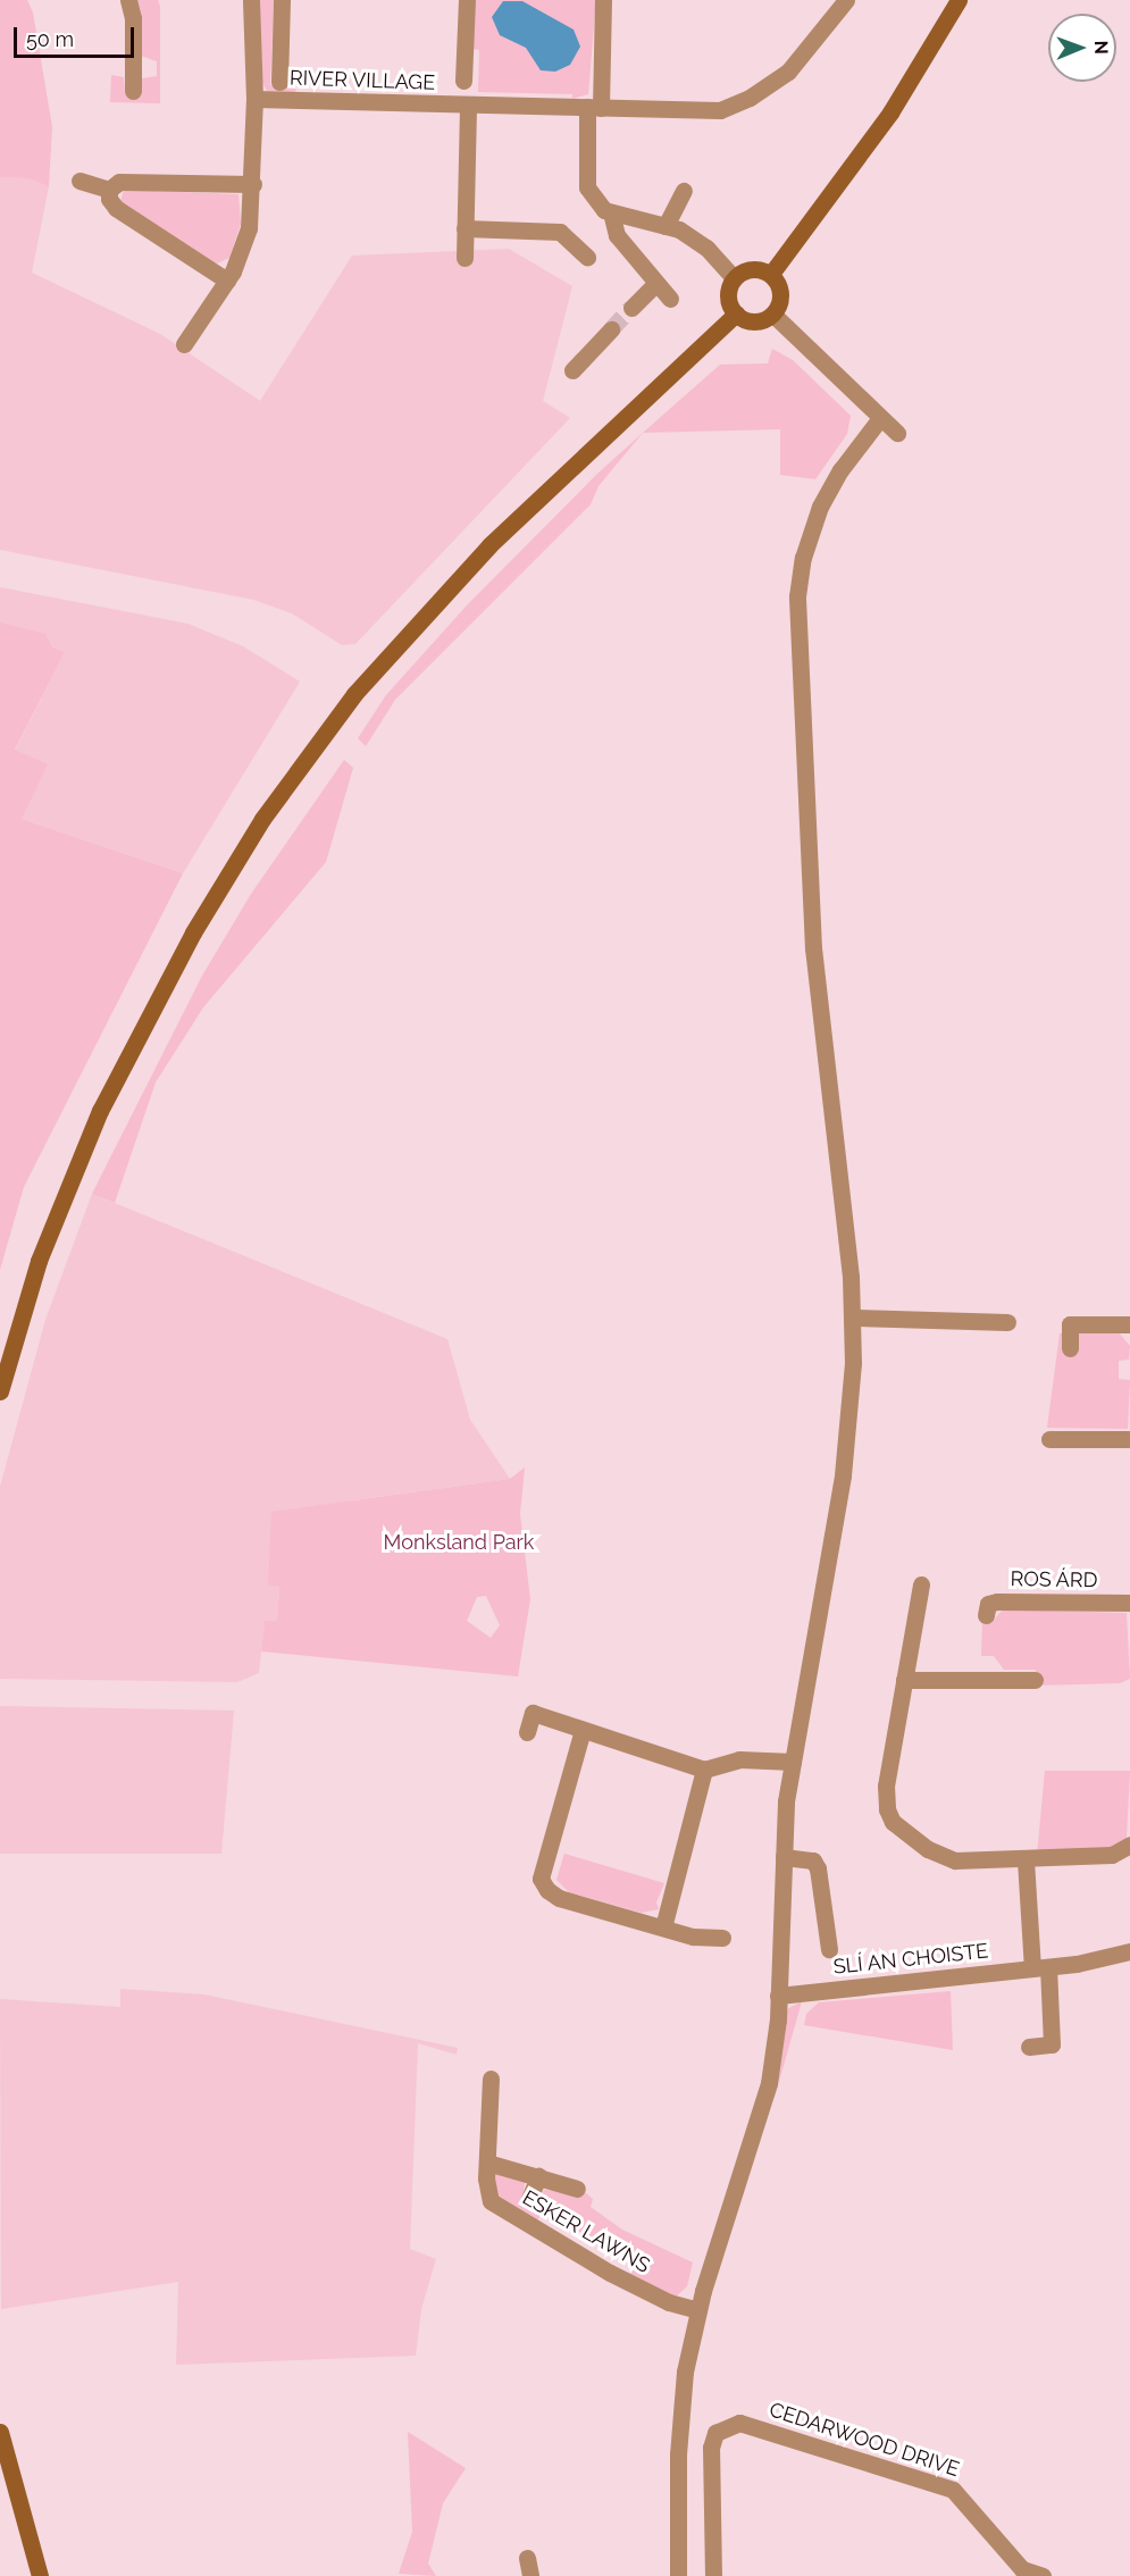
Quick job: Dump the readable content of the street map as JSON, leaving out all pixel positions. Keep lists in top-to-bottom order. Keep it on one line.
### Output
{"streets":{"street":["RIVER VILLAGE","ROS ÁRD","SLÍ AN CHOISTE","ESKER LAWNS","CEDARWOOD DRIVE"]},"parks":["Monksland Park"],"scale_bar":"50 m","north":"right"}
